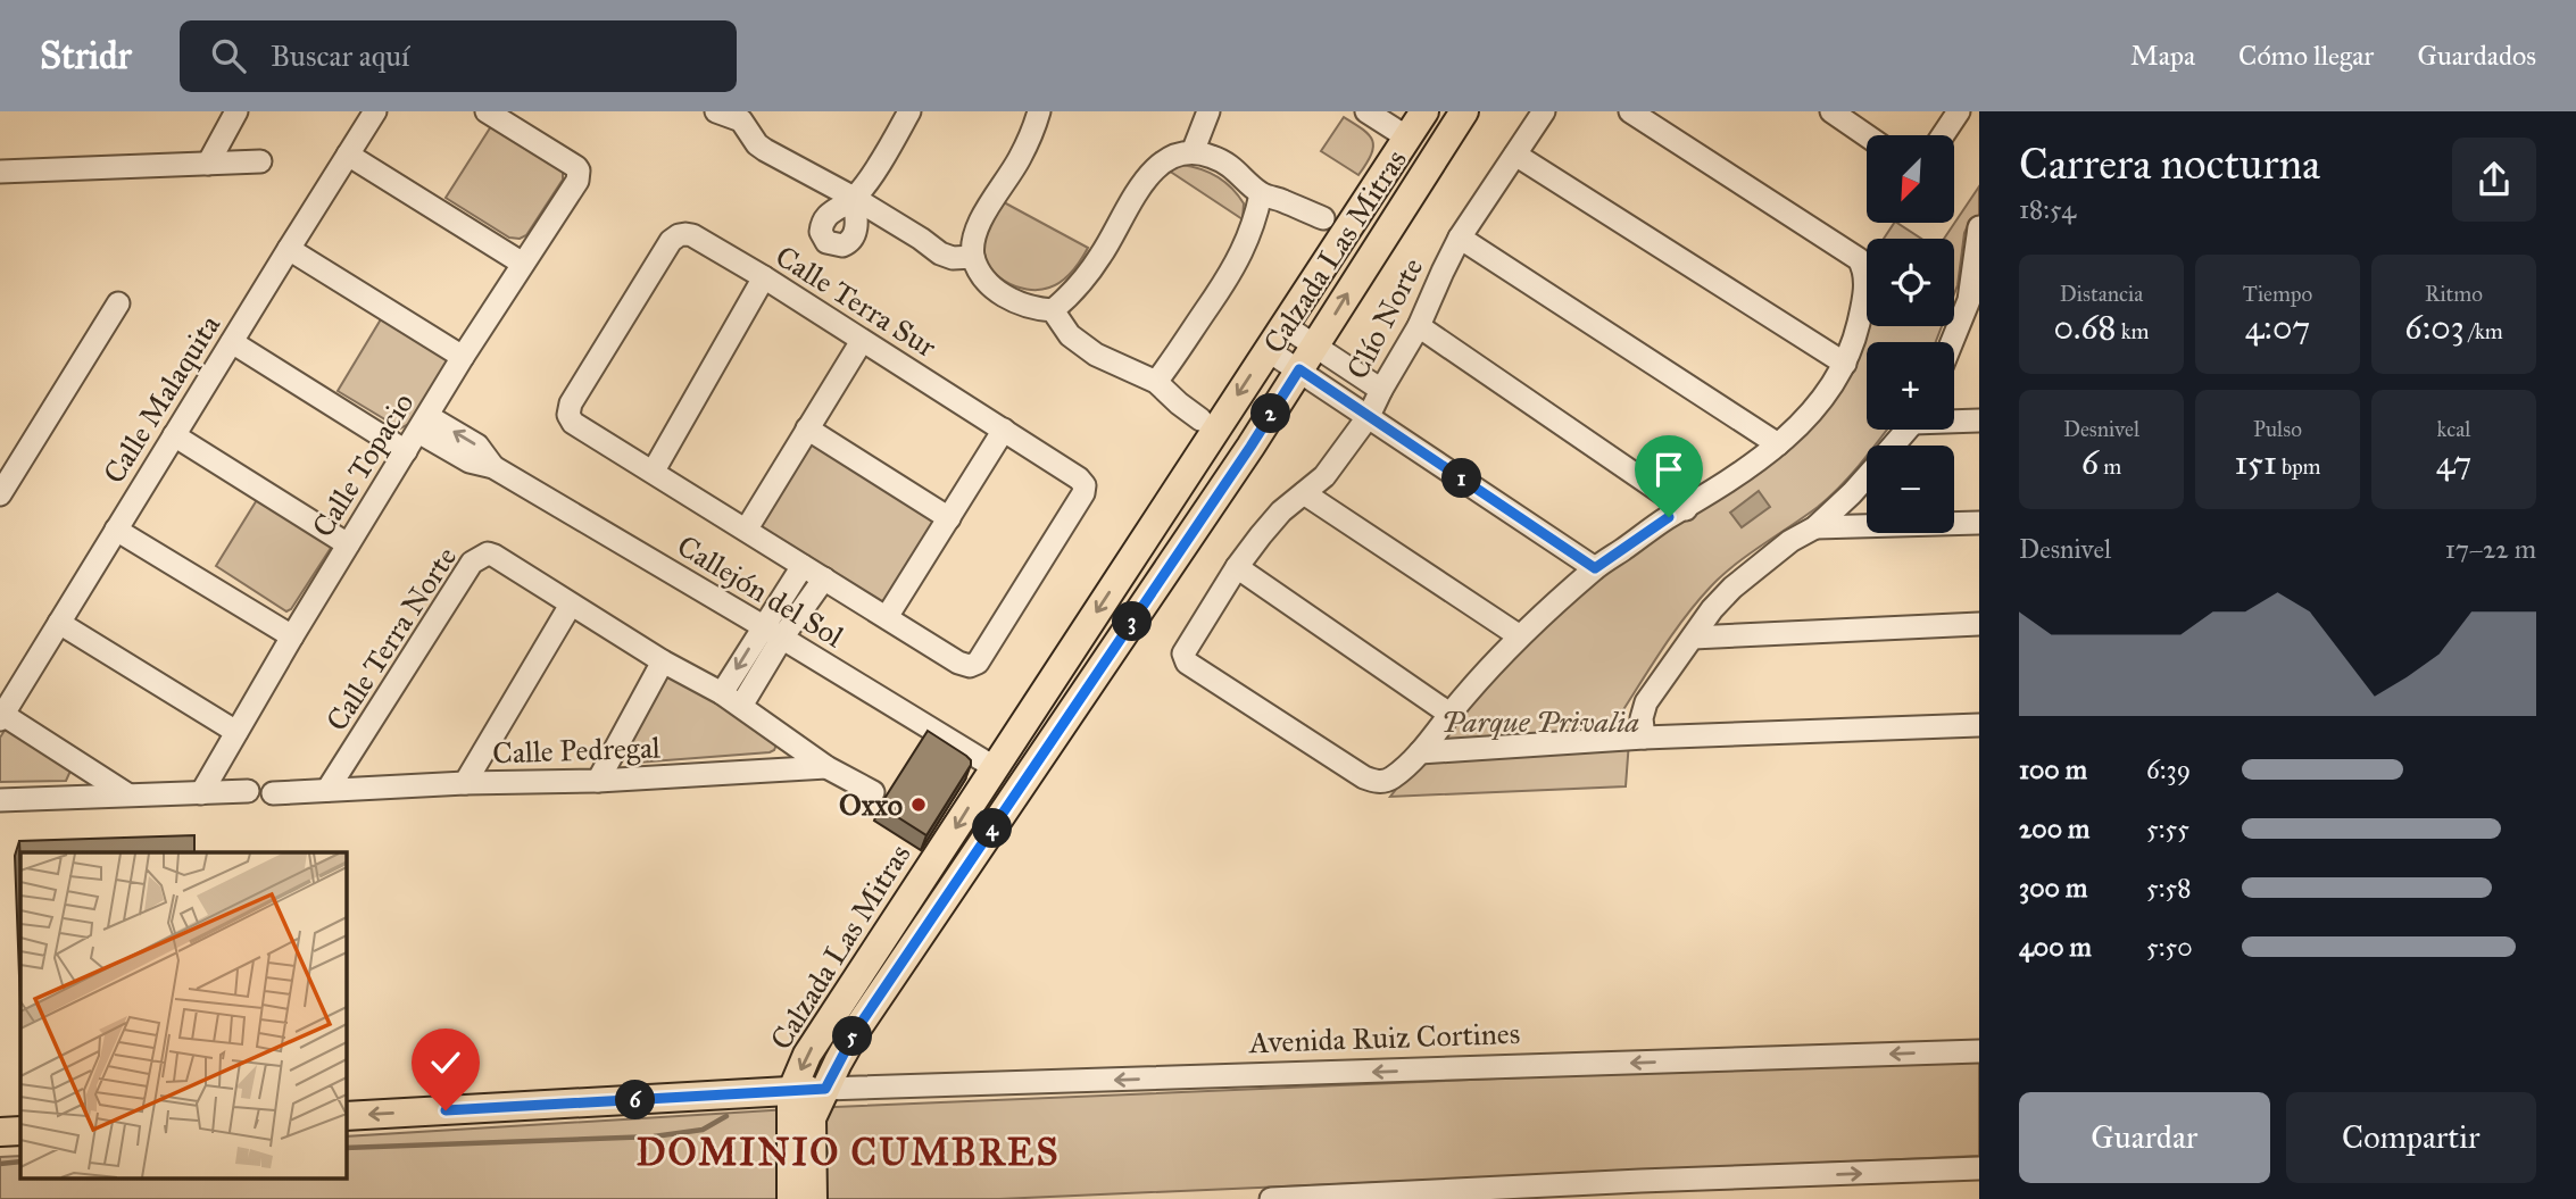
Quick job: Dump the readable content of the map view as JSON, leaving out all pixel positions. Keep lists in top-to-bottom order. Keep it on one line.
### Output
{"streets":{"main road":["Calzada Las Mitras","Avenida Ruiz Cortines"],"street":["Calle Terra Sur","Clío Norte","Calle Malaquita","Calle Topacio","Callejón del Sol","Calle Terra Norte","Calle Pedregal"]},"crossings":[["Calzada Las Mitras","Callejón del Sol"],["Calzada Las Mitras","Avenida Ruiz Cortines"],["Calle Topacio","Callejón del Sol"],["Calle Terra Norte","Calle Pedregal"]],"districts":["DOMINIO CUMBRES"],"parks":["Parque Privalia"],"places":["Oxxo"],"north":"bottom left","page":{"header":"Stridr","search":"Buscar aquí","nav":["Mapa","Cómo llegar","Guardados"],"heading":["Carrera nocturna","18:54"],"map_buttons":["+","−"],"stats":[["Distancia","0.68 km"],["Tiempo","4:07"],["Ritmo","6:03 /km"],["Desnivel","6 m"],["Pulso","151 bpm"],["kcal","47"]],"pins":["2","1","3","4","5","6"],"chart":["Desnivel","17–22 m"],"list":[{"name":"100 m","note":"6:39"},{"name":"200 m","note":"5:55"},{"name":"300 m","note":"5:58"},{"name":"400 m","note":"5:50"}],"buttons":["Guardar","Compartir"]}}
